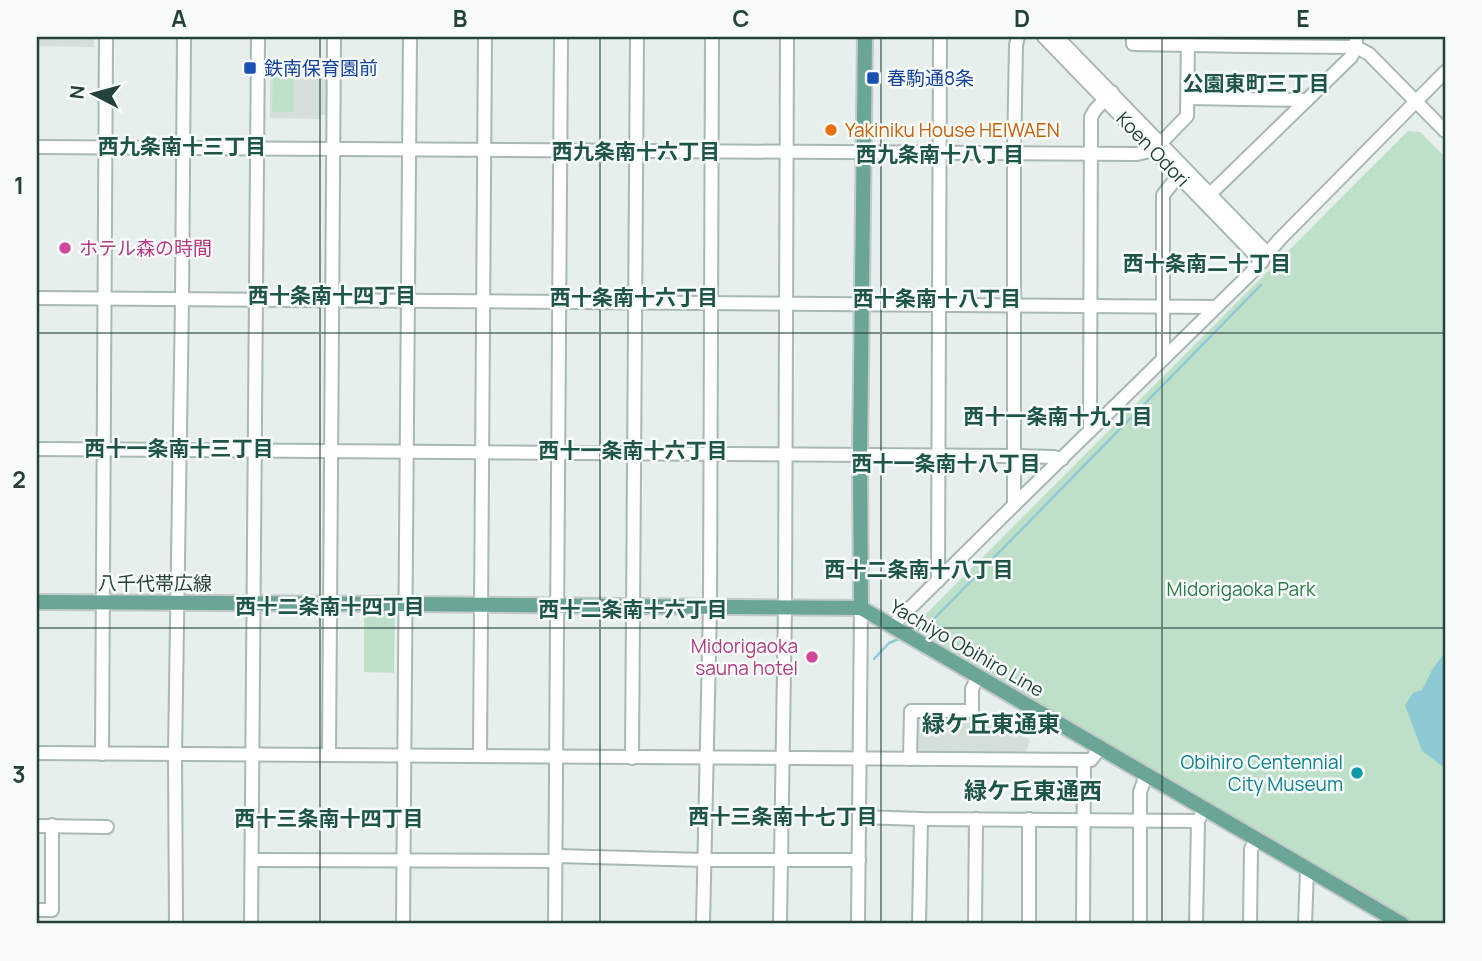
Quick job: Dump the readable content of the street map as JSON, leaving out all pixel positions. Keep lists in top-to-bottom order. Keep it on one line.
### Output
{"streets":{"main road":["八千代帯広線","Yachiyo Obihiro Line"],"street":["Koen Odori"]},"crossings":[["八千代帯広線","Yachiyo Obihiro Line"]],"districts":["公園東町三丁目","西九条南十三丁目","西九条南十六丁目","西九条南十八丁目","西十条南二十丁目","西十条南十四丁目","西十条南十六丁目","西十条南十八丁目","西十一条南十九丁目","西十一条南十三丁目","西十一条南十六丁目","西十一条南十八丁目","西十二条南十八丁目","西十二条南十四丁目","西十二条南十六丁目","緑ケ丘東通東","緑ケ丘東通西","西十三条南十七丁目","西十三条南十四丁目"],"parks":["Midorigaoka Park"],"places":{"transit":["鉄南保育園前","春駒通8条"],"other":["Yakiniku House HEIWAEN","ホテル森の時間","Midorigaoka sauna hotel","Obihiro Centennial City Museum"]},"north":"left","grid":{"columns":["A","B","C","D","E"],"rows":["1","2","3"]}}
